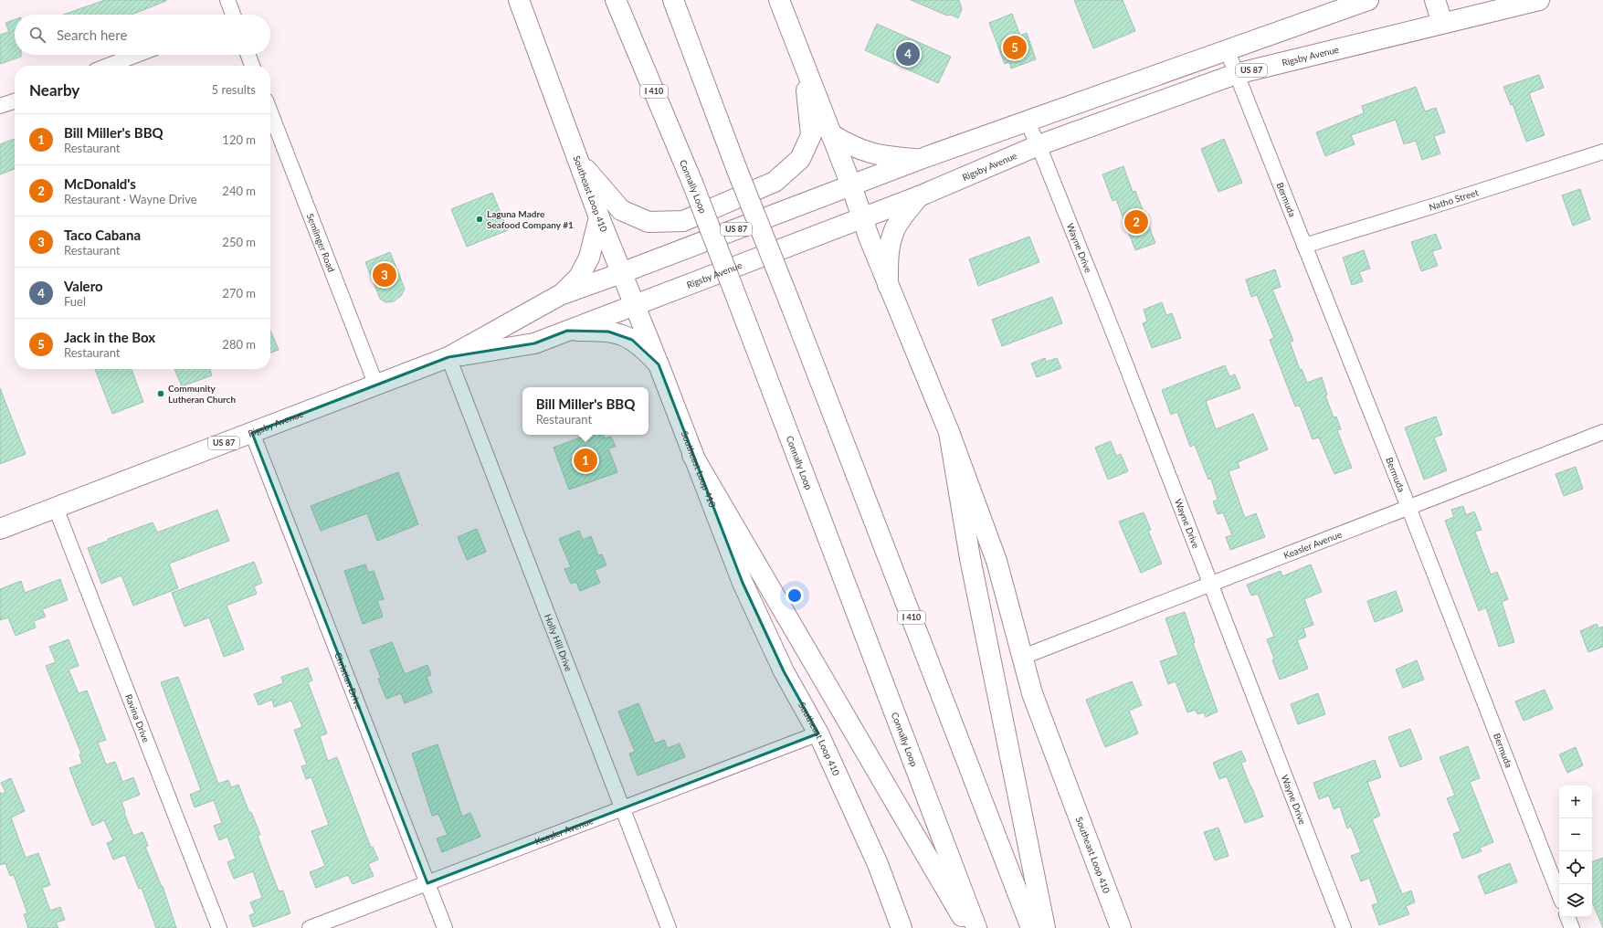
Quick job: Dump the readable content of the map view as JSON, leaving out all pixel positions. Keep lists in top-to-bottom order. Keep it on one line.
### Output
{"streets":{"main road":["Rigsby Avenue","US 87","I 410","Connally Loop","Southeast Loop 410"],"street":["Bermuda","Natho Street","Semlinger Road","Wayne Drive","Keasler Avenue","Holly Hill Drive","Christian Drive","Ravina Drive"]},"crossings":[["Rigsby Avenue","Southeast Loop 410"],["Rigsby Avenue","Bermuda"],["Rigsby Avenue","Semlinger Road"],["Rigsby Avenue","Wayne Drive"],["Rigsby Avenue","Holly Hill Drive"],["Rigsby Avenue","Christian Drive"],["Rigsby Avenue","Ravina Drive"],["Southeast Loop 410","Keasler Avenue"],["Bermuda","Natho Street"],["Bermuda","Keasler Avenue"],["Wayne Drive","Keasler Avenue"],["Keasler Avenue","Holly Hill Drive"],["Keasler Avenue","Christian Drive"]],"places":["Laguna Madre Seafood Company #1","Community Lutheran Church"],"page":{"search":"Search here","pins":["5","4","2","3","1"],"heading":["Nearby","5 results"],"list":[{"mark":"1","name":"Bill Miller's BBQ","note":"Restaurant","value":"120 m"},{"mark":"2","name":"McDonald's","note":"Restaurant · Wayne Drive","value":"240 m"},{"mark":"3","name":"Taco Cabana","note":"Restaurant","value":"250 m"},{"mark":"4","name":"Valero","note":"Fuel","value":"270 m"},{"mark":"5","name":"Jack in the Box","note":"Restaurant","value":"280 m"}],"popup":["Bill Miller's BBQ","Restaurant"],"map_buttons":["+","−"]}}
